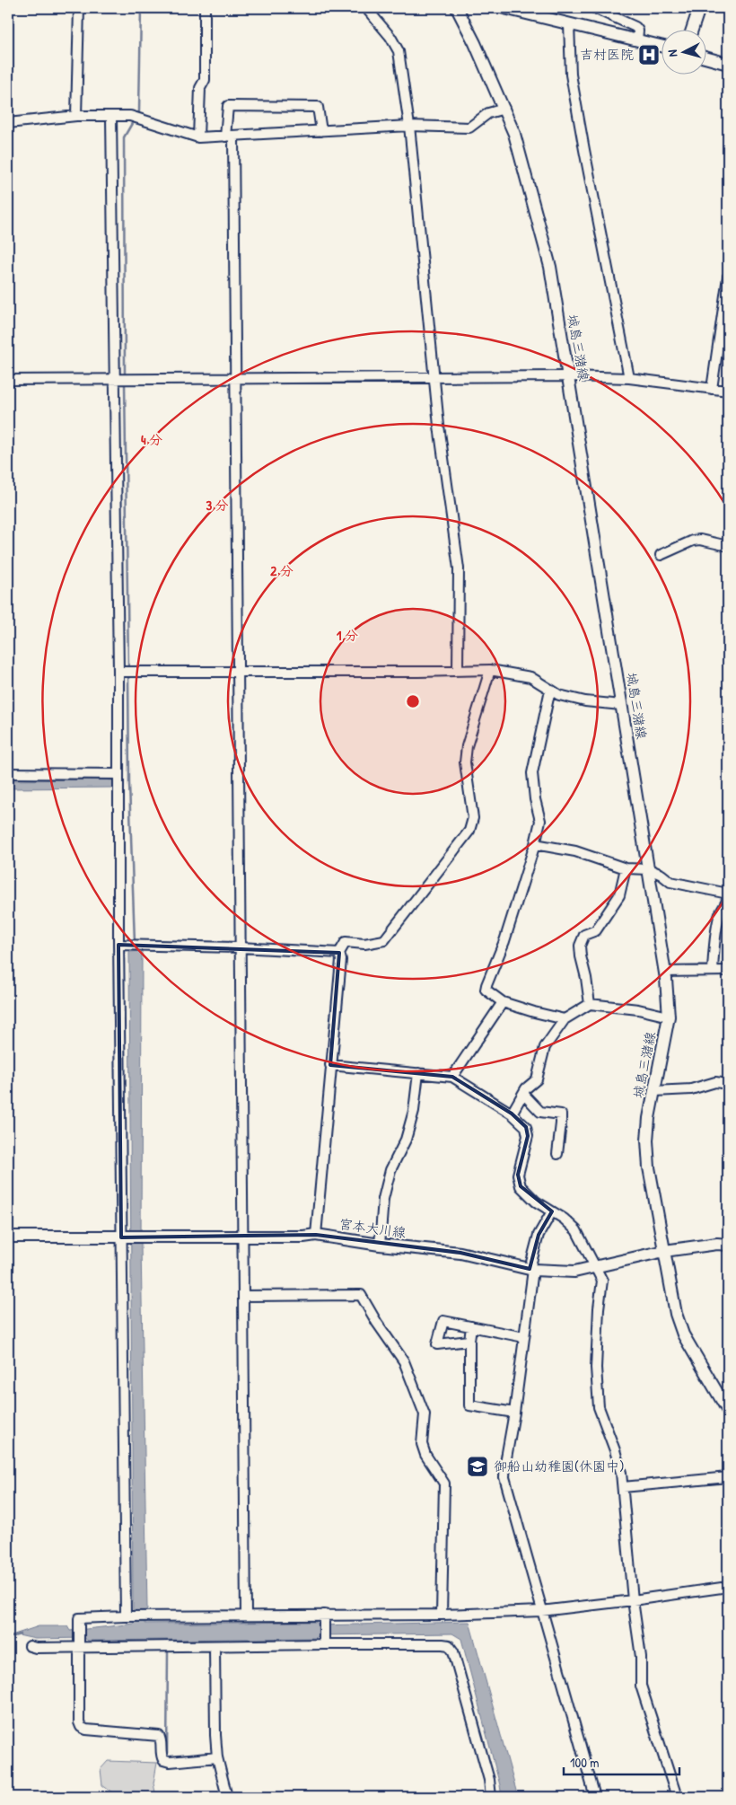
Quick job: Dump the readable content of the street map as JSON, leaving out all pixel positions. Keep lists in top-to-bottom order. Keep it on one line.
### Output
{"streets":{"main road":["城島三潴線","宮本大川線"]},"crossings":[["城島三潴線","宮本大川線"]],"places":{"hospital":["吉村医院"],"school or university":["御船山幼稚園(休園中)"]},"scale_bar":"100 m","north":"left","rings":["4 分","3 分","2 分","1 分"]}
